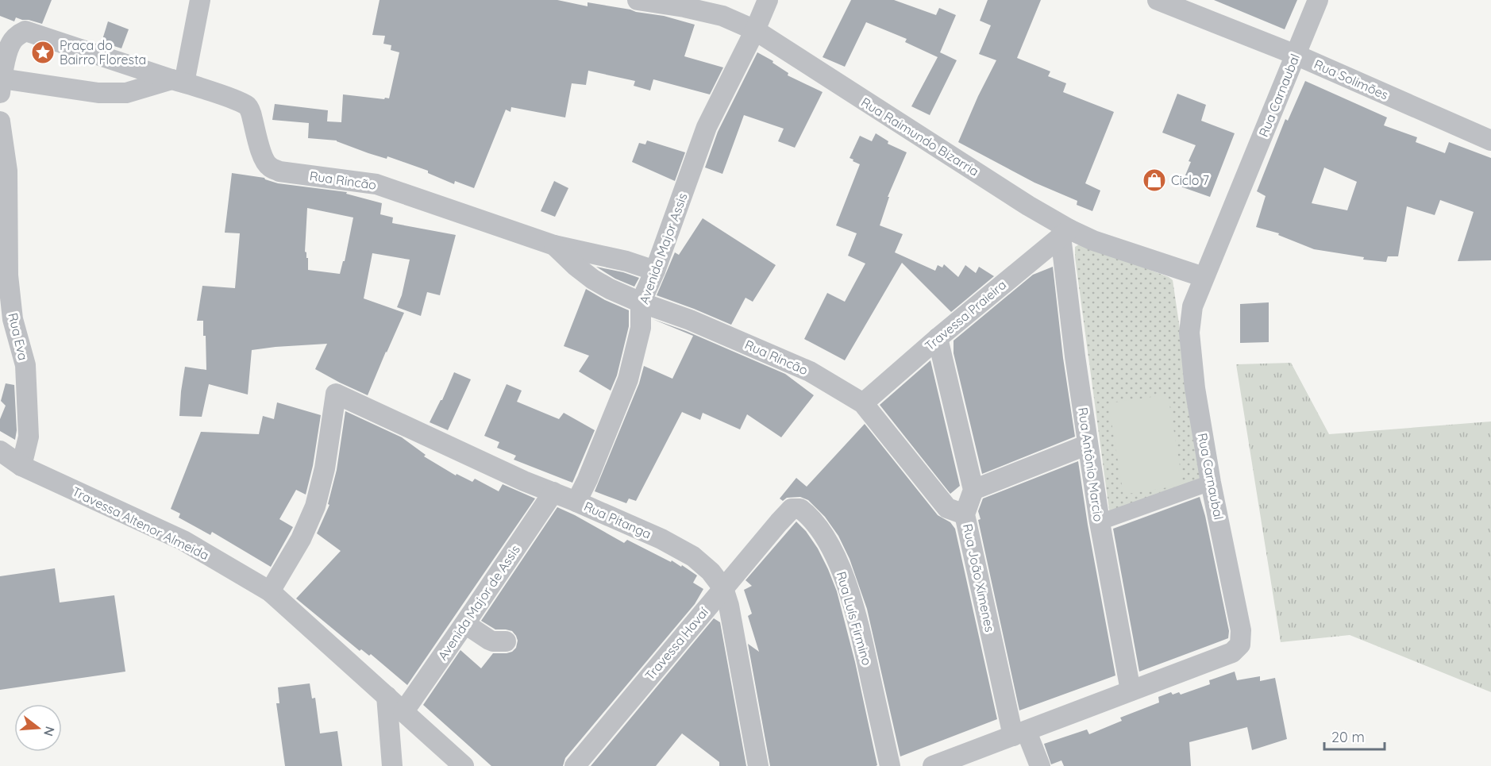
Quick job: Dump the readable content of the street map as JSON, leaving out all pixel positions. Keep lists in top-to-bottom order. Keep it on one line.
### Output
{"streets":{"street":["Rua Solimões","Rua Carnaubal","Rua Raimundo Bizarria","Rua Rincão","Avenida Major Assis","Travessa Praieira","Rua Eva","Rua Antônio Marcio","Rua Pitanga","Travessa Altenor Almeida","Rua João Ximenes","Avenida Major de Assis","Rua Luís Firmino","Travessa Havaí"]},"crossings":[["Rua Solimões","Rua Carnaubal"],["Rua Carnaubal","Rua Raimundo Bizarria"],["Rua Carnaubal","Rua Antônio Marcio"],["Rua Carnaubal","Rua João Ximenes"],["Rua Raimundo Bizarria","Avenida Major Assis"],["Rua Raimundo Bizarria","Travessa Praieira"],["Rua Raimundo Bizarria","Rua Antônio Marcio"],["Rua Rincão","Avenida Major Assis"],["Rua Rincão","Travessa Praieira"],["Rua Rincão","Rua João Ximenes"],["Avenida Major Assis","Rua Pitanga"],["Travessa Praieira","Rua Antônio Marcio"],["Rua Eva","Travessa Altenor Almeida"],["Rua Pitanga","Travessa Altenor Almeida"],["Rua Pitanga","Avenida Major de Assis"],["Rua Pitanga","Travessa Havaí"],["Rua Luís Firmino","Travessa Havaí"]],"places":{"place":["Praça do Bairro Floresta"],"shop":["Ciclo 7"]},"scale_bar":"20 m","north":"right"}
